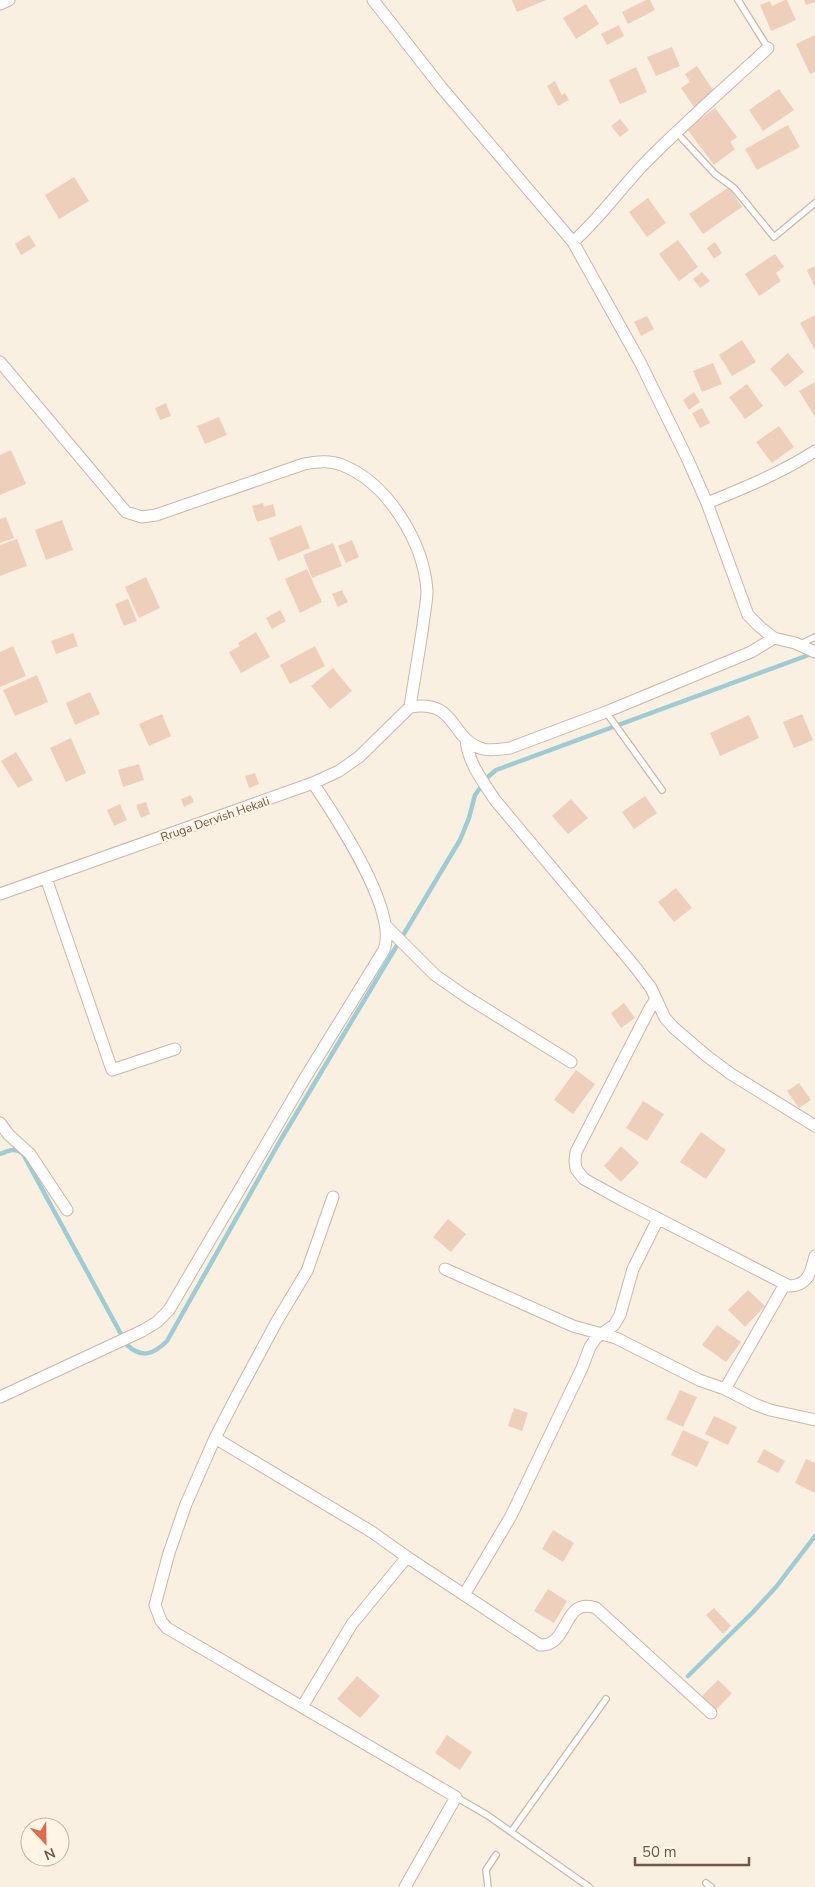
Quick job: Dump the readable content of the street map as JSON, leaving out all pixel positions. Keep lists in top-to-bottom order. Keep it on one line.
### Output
{"streets":{"street":["Rruga Dervish Hekali"]},"scale_bar":"50 m","north":"bottom"}
